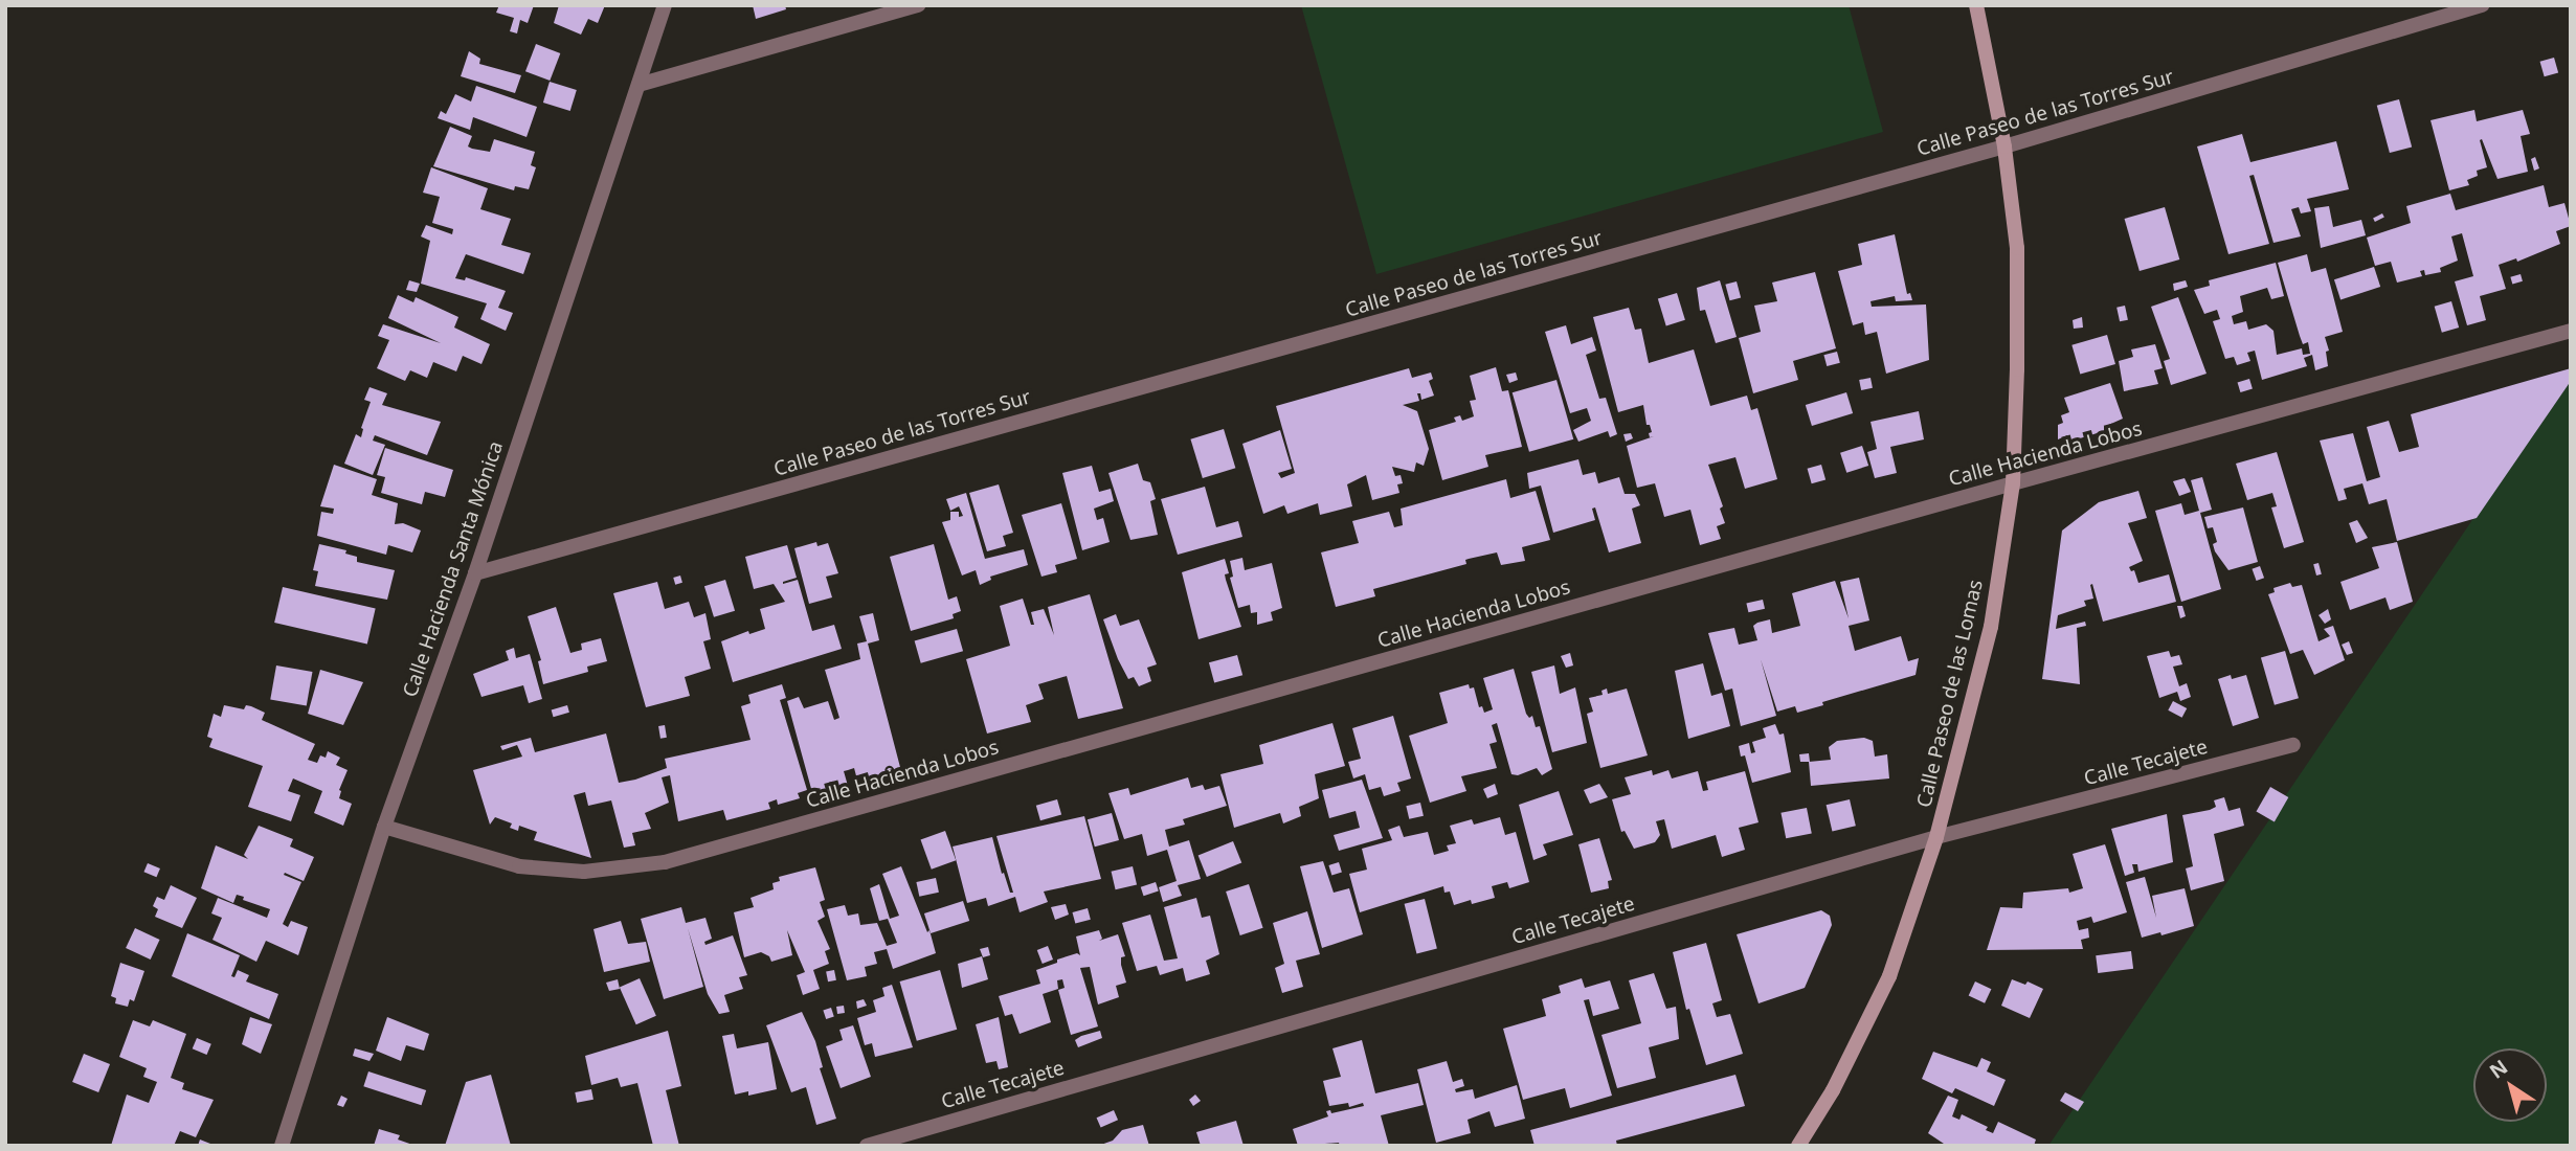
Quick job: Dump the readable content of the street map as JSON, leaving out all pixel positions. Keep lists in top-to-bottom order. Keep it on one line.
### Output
{"streets":{"main road":["Calle Paseo de las Lomas"],"street":["Calle Paseo de las Torres Sur","Calle Hacienda Lobos","Calle Hacienda Santa Mónica","Calle Tecajete"]},"crossings":[["Calle Paseo de las Torres Sur","Calle Hacienda Santa Mónica"],["Calle Paseo de las Torres Sur","Calle Paseo de las Lomas"],["Calle Hacienda Lobos","Calle Hacienda Santa Mónica"],["Calle Hacienda Lobos","Calle Paseo de las Lomas"],["Calle Paseo de las Lomas","Calle Tecajete"]],"north":"top left"}
